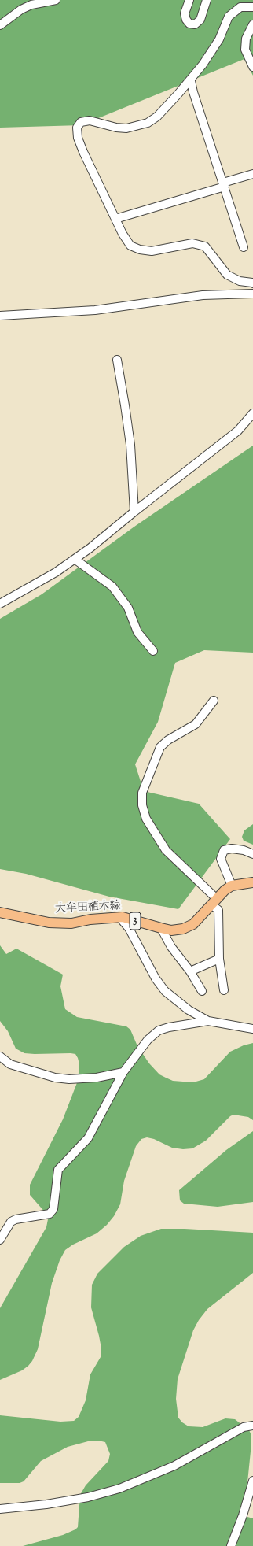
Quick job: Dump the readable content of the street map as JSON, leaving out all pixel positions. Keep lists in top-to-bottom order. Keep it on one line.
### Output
{"streets":{"main road":["大牟田植木線","3"]}}
